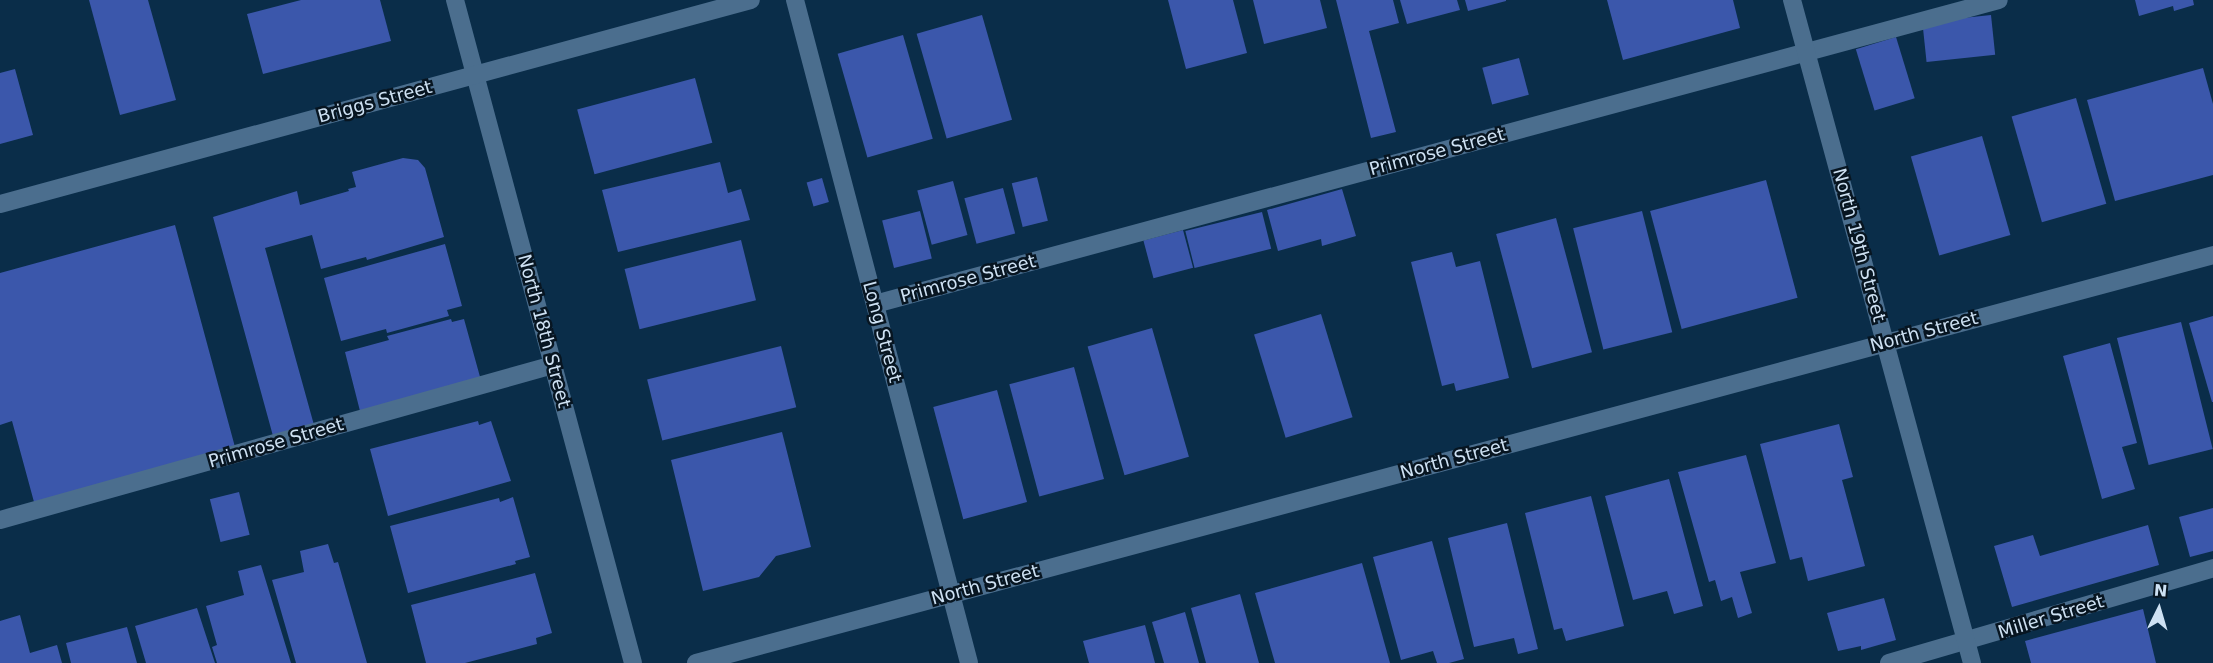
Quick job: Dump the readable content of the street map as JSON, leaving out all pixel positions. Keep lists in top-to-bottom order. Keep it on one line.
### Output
{"streets":{"street":["Briggs Street","Primrose Street","North 19th Street","North 18th Street","Long Street","North Street","Miller Street"]},"crossings":[["Briggs Street","North 18th Street"],["Primrose Street","North 19th Street"],["Primrose Street","North 18th Street"],["Primrose Street","Long Street"],["North 19th Street","North Street"],["North 19th Street","Miller Street"],["Long Street","North Street"]],"north":"top"}
